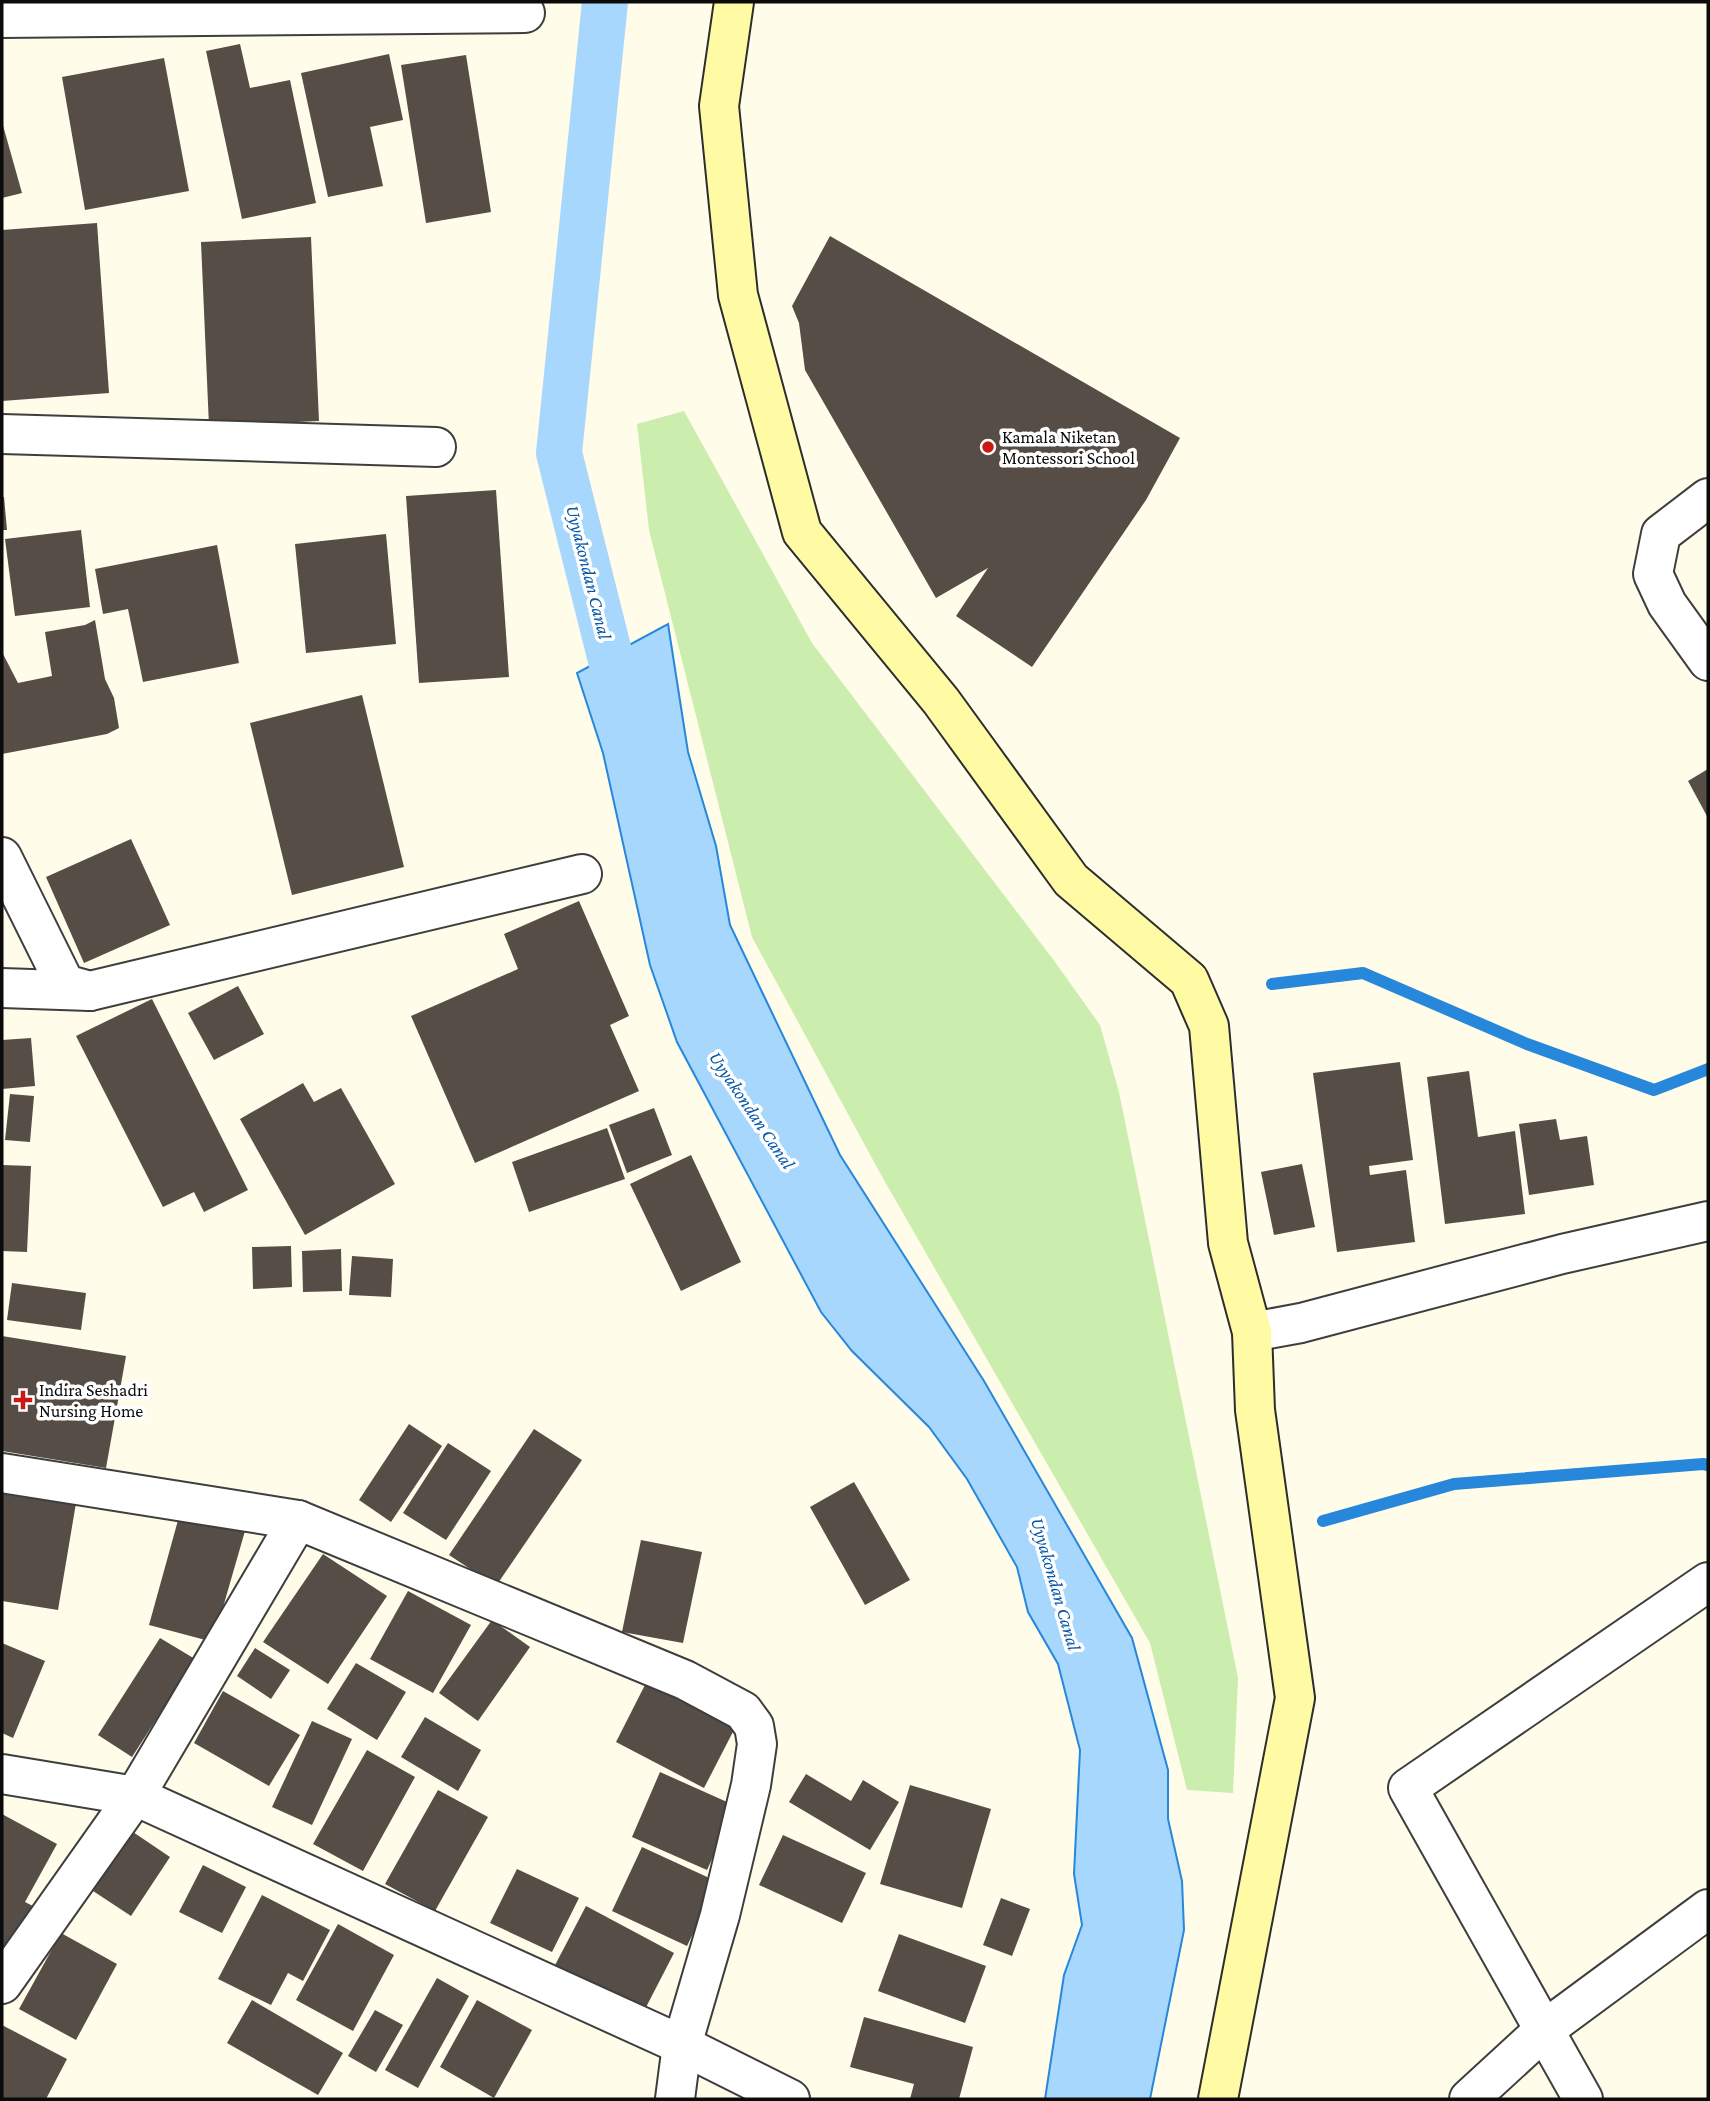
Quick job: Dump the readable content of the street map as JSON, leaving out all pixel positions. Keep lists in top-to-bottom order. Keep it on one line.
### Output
{"water":["Uyyakondan Canal"],"places":{"other":["Kamala Niketan Montessori School"],"health":["Indira Seshadri Nursing Home"]}}
